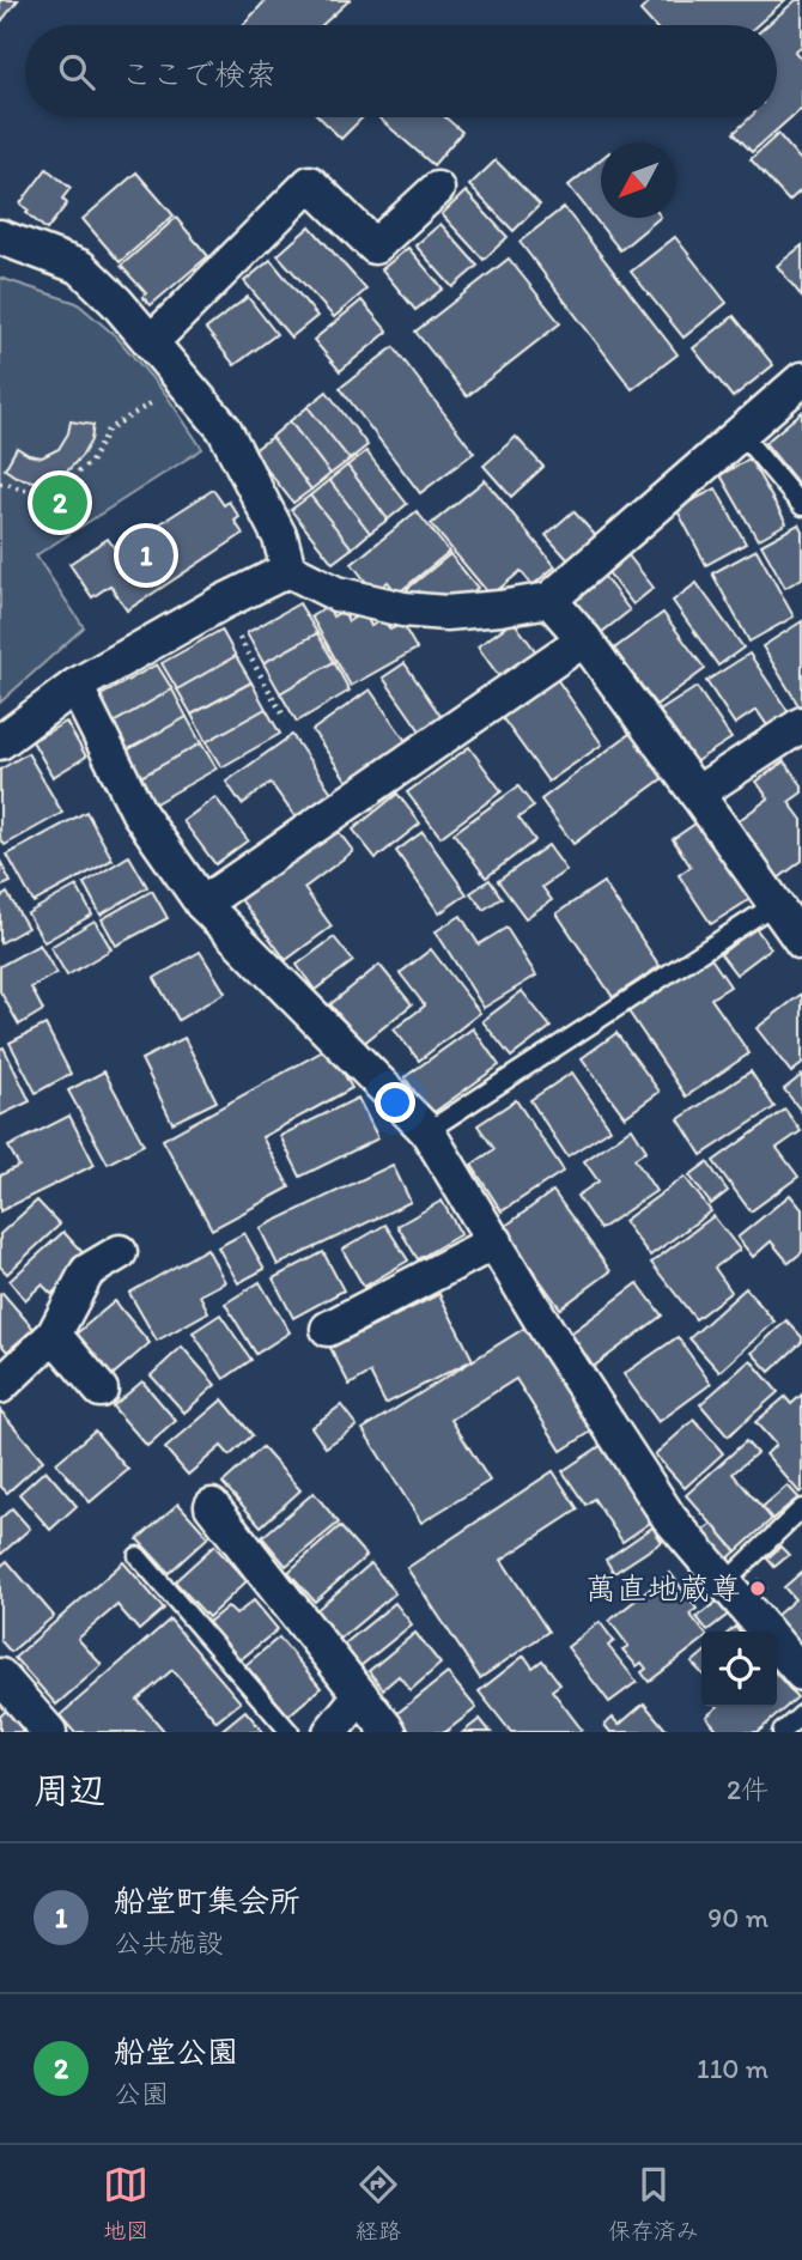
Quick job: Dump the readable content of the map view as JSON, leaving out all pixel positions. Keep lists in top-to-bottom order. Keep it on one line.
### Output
{"places":["萬直地蔵尊"],"north":"bottom left","page":{"search":"ここで検索","pins":["2","1"],"heading":["周辺","2件"],"list":[{"mark":"1","name":"船堂町集会所","note":"公共施設","value":"90 m"},{"mark":"2","name":"船堂公園","note":"公園","value":"110 m"}],"nav":["地図","経路","保存済み"]}}
